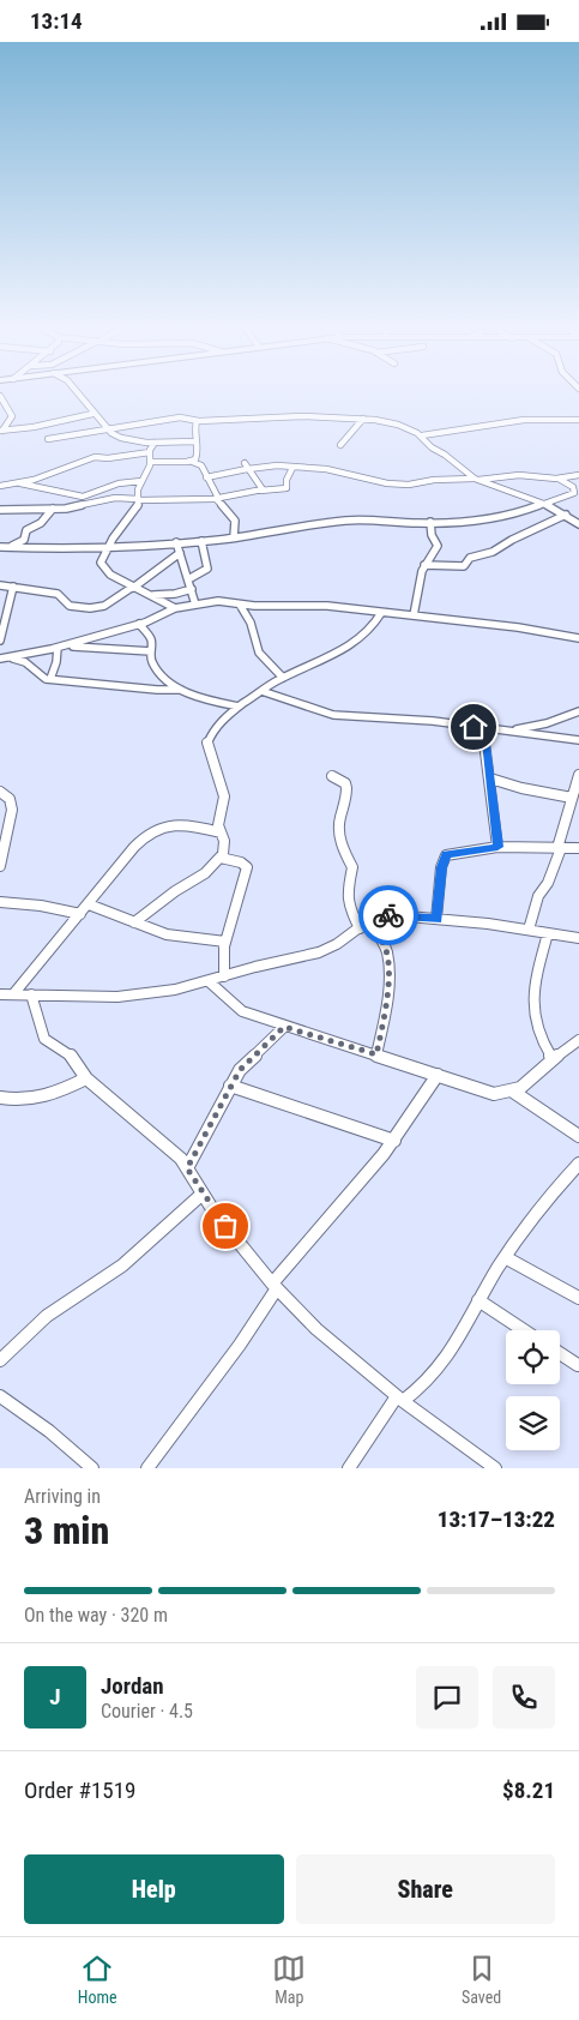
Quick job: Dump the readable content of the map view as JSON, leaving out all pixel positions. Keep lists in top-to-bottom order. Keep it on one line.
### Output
{"page":{"status":"13:14","heading":["3 min","Arriving in","13:17–13:22"],"panel":["Jordan","Courier · 4.5","Order #1519","$8.21"],"bar":"On the way · 320 m","round":"J","buttons":["Help","Share"],"tabs":["Home","Map","Saved"]}}
